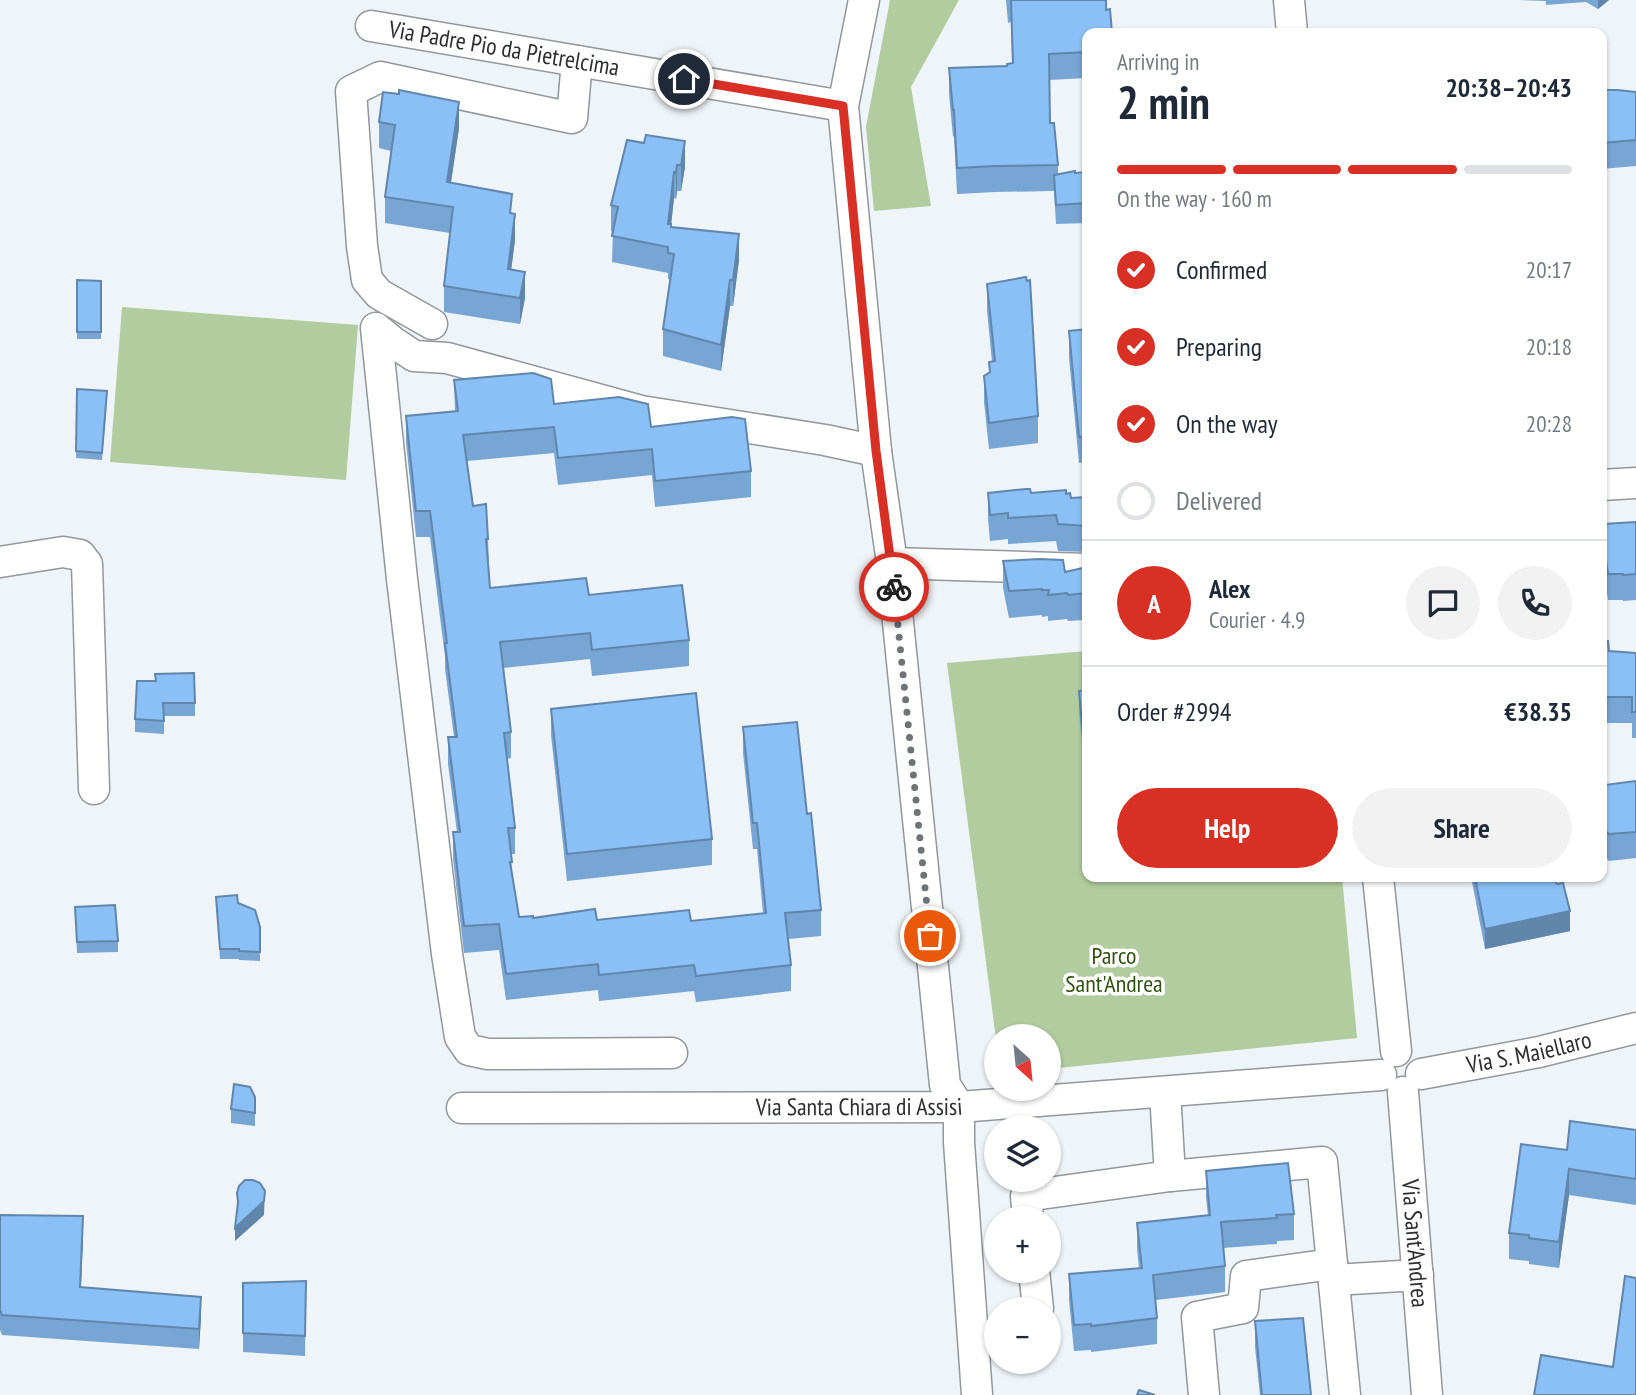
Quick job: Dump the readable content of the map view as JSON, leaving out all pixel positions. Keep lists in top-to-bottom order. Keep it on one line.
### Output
{"streets":{"street":["Via Padre Pio da Pietrelcima","Via S. Maiellaro","Via Santa Chiara di Assisi","Via Sant'Andrea"]},"crossings":[["Via S. Maiellaro","Via Santa Chiara di Assisi"],["Via S. Maiellaro","Via Sant'Andrea"],["Via Santa Chiara di Assisi","Via Sant'Andrea"]],"parks":["Parco Sant'Andrea"],"north":"bottom right","page":{"heading":["2 min","Arriving in","20:38–20:43"],"panel":["Alex","Courier · 4.9","Order #2994","€38.35"],"bar":"On the way · 160 m","list":[["Confirmed","20:17"],["Preparing","20:18"],["On the way","20:28"],"Delivered"],"round":"A","buttons":["Help","Share"],"map_buttons":["+","−"]}}
